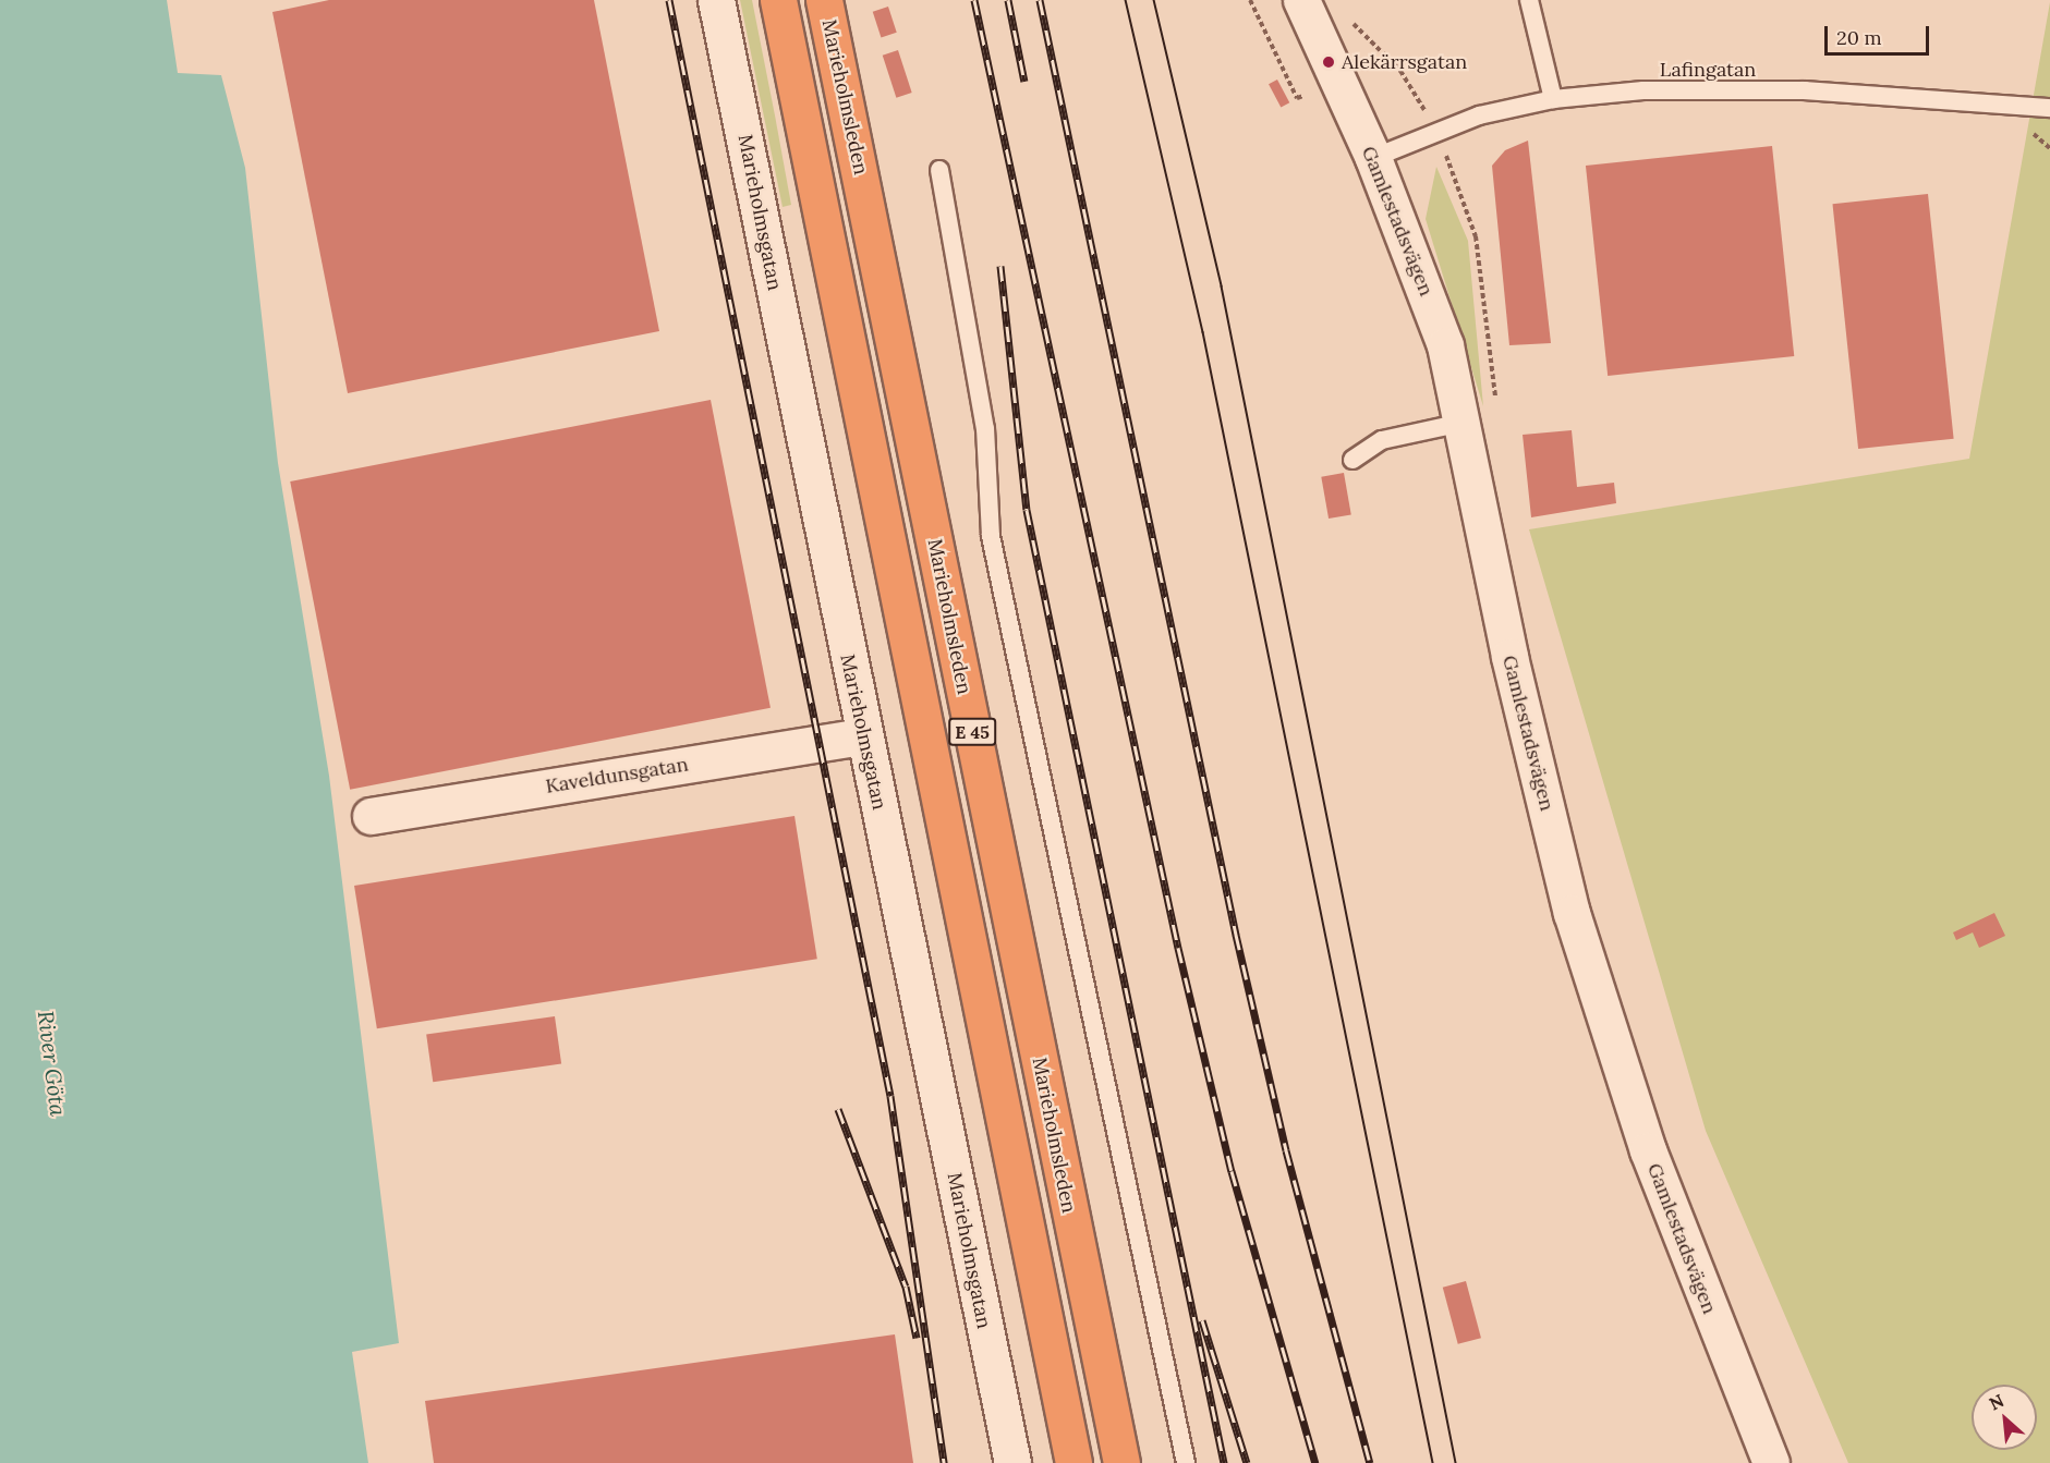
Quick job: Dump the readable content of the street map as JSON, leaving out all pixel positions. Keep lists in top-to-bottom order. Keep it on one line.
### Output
{"streets":{"highway":["Marieholmsleden","E 45"],"street":["Marieholmsgatan","Gamlestadsvägen","Kaveldunsgatan"],"lane":["Lafingatan"]},"crossings":[["Lafingatan","Gamlestadsvägen"],["Marieholmsgatan","Kaveldunsgatan"]],"water":["River Göta"],"places":["Alekärrsgatan"],"scale_bar":"20 m","north":"top left"}
